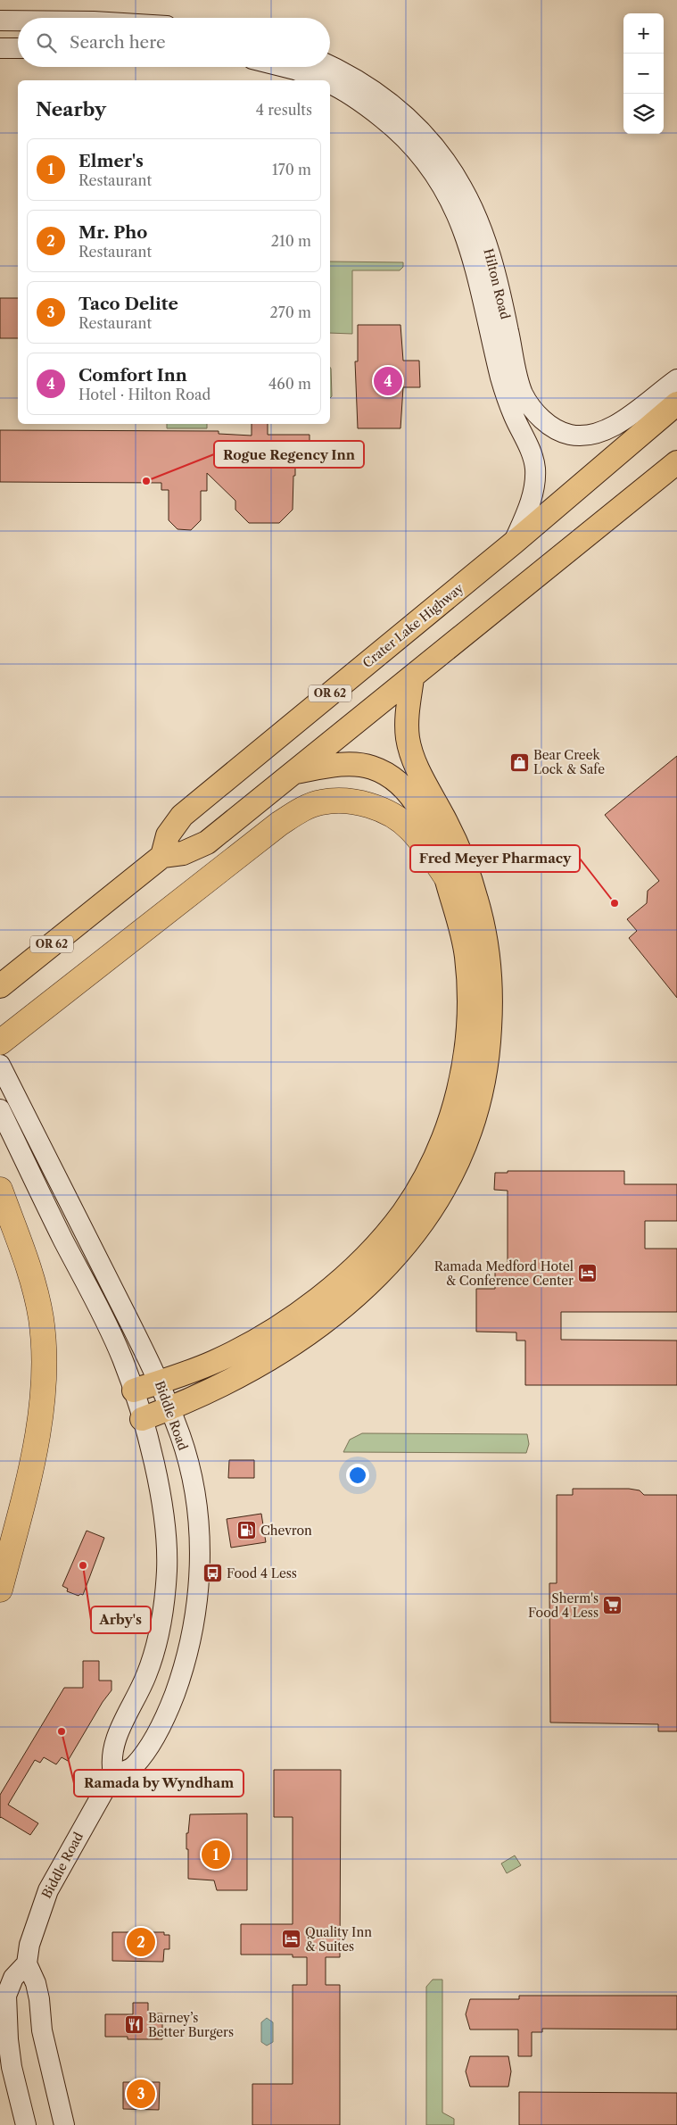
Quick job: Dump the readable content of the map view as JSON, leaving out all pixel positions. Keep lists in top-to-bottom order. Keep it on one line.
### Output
{"streets":{"highway":["Crater Lake Highway","OR 62"],"main road":["Hilton Road","Biddle Road"]},"crossings":[["Hilton Road","Crater Lake Highway"],["Crater Lake Highway","OR 62"]],"places":{"other":["Rogue Regency Inn","Fred Meyer Pharmacy","Arby's","Ramada by Wyndham"],"shop":["Bear Creek Lock & Safe"],"hotel":["Ramada Medford Hotel & Conference Center","Quality Inn & Suites"],"fuel station":["Chevron"],"bus stop":["Food 4 Less"],"supermarket":["Sherm's Food 4 Less"],"restaurant":["Barney’s Better Burgers"]},"page":{"map_buttons":["+","−"],"search":"Search here","heading":["Nearby","4 results"],"list":[{"mark":"1","name":"Elmer's","note":"Restaurant","value":"170 m"},{"mark":"2","name":"Mr. Pho","note":"Restaurant","value":"210 m"},{"mark":"3","name":"Taco Delite","note":"Restaurant","value":"270 m"},{"mark":"4","name":"Comfort Inn","note":"Hotel · Hilton Road","value":"460 m"}],"pins":["4","1","2","3"]}}
